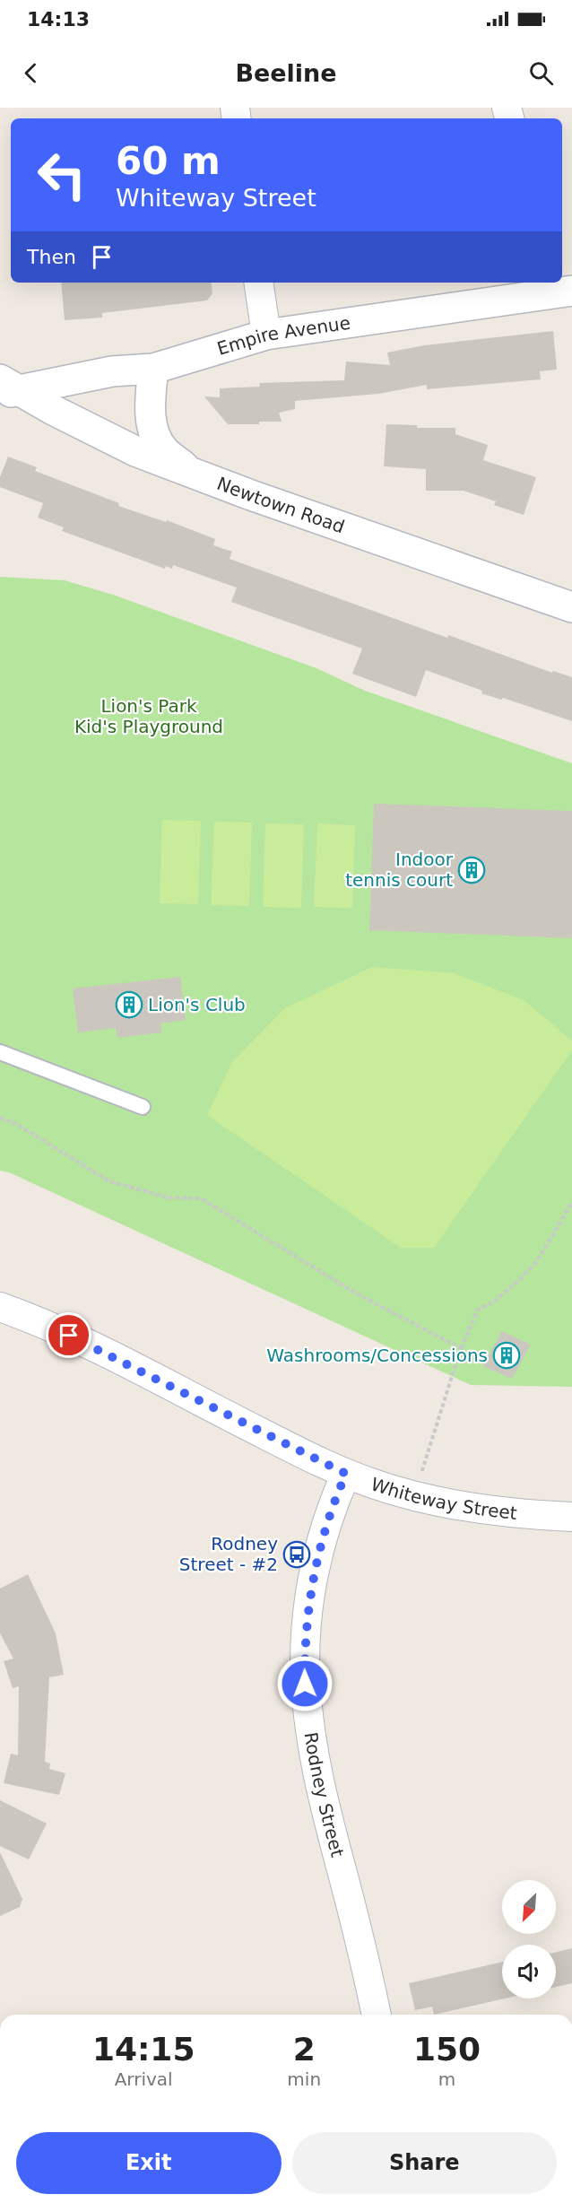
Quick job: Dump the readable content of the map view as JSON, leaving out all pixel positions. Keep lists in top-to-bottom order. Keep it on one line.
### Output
{"streets":{"street":["Empire Avenue","Newtown Road","Whiteway Street","Rodney Street"]},"crossings":[["Empire Avenue","Newtown Road"],["Whiteway Street","Rodney Street"]],"parks":["Lion's Park Kid's Playground"],"places":{"building":["Indoor tennis court","Lion's Club","Washrooms/Concessions"],"bus stop":["Rodney Street - #2"]},"north":"bottom left","page":{"status":"14:13","header":"Beeline","turn":["60 m","Whiteway Street"],"then":"Then","eta":["14:15","Arrival","2","min","150","m"],"buttons":["Exit","Share"]}}
